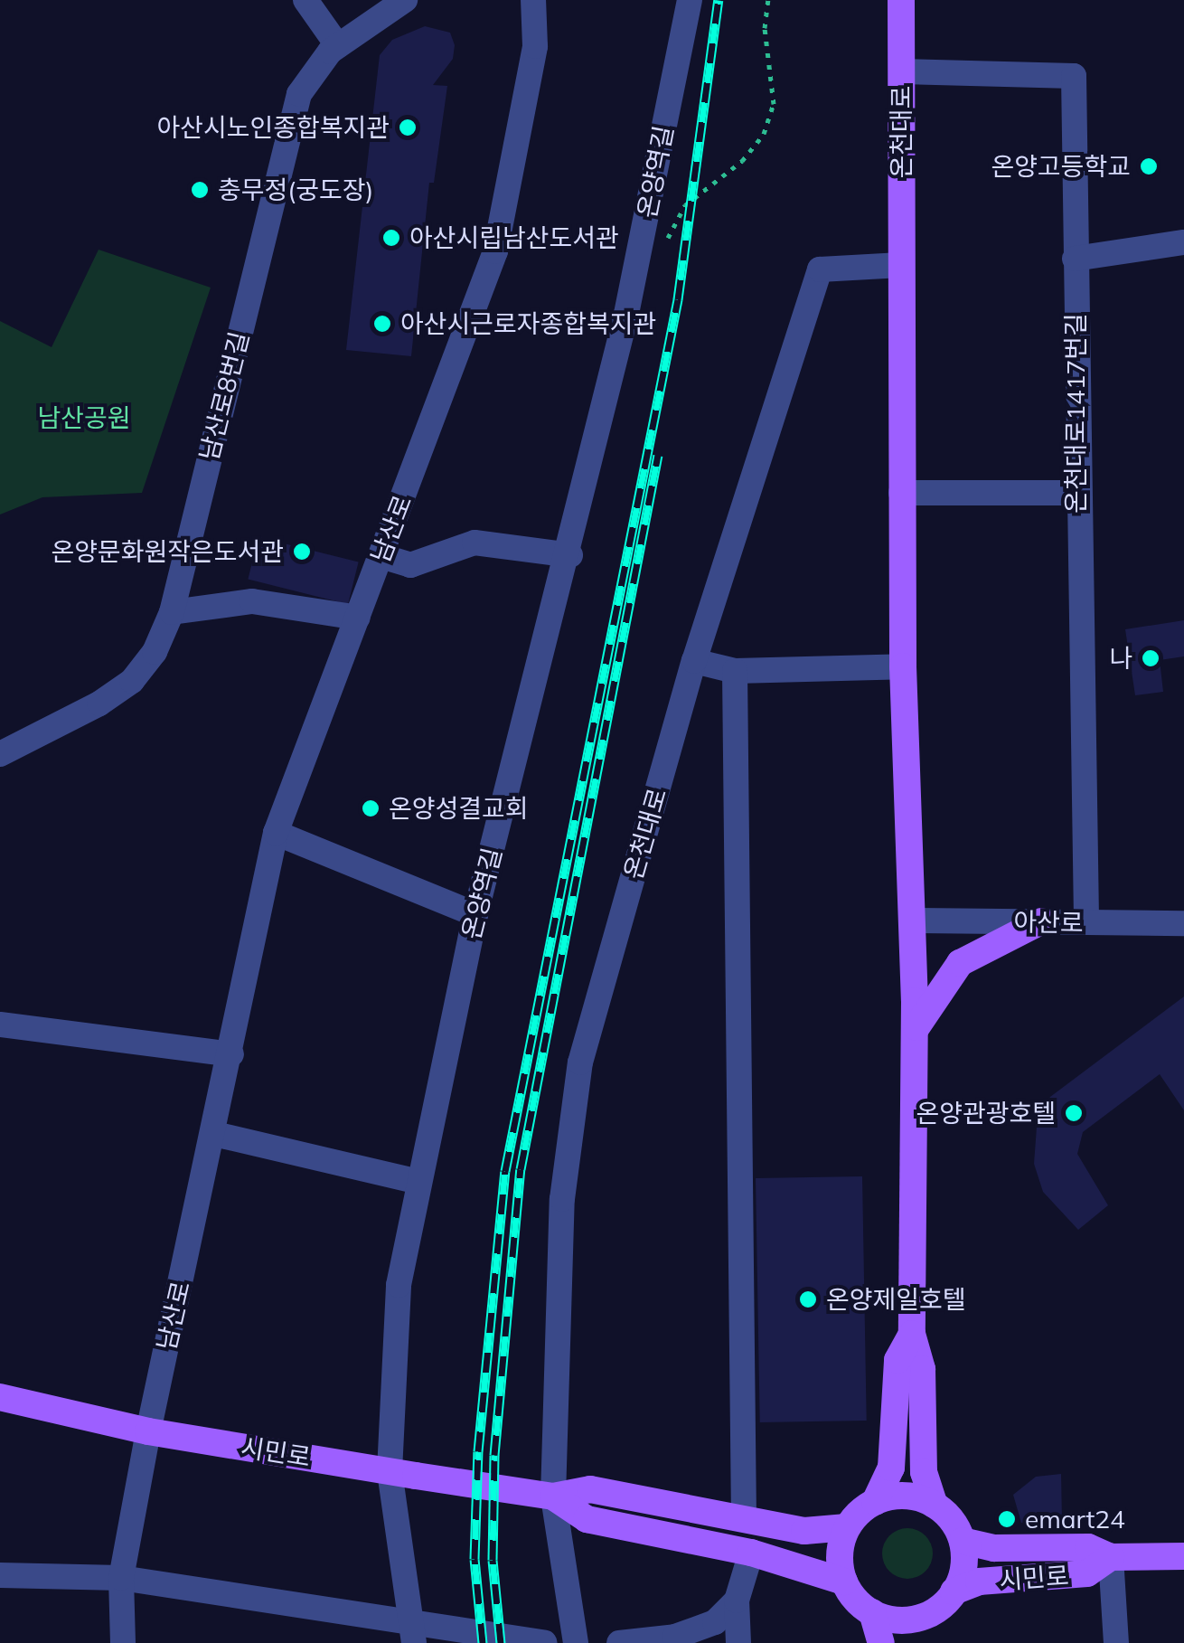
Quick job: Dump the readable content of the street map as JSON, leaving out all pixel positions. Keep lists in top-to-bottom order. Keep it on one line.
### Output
{"streets":{"main road":["온천대로","시민로"],"street":["온양역길","남산로8번길","온천대로1417번길","남산로","아산로"]},"crossings":[["온천대로","온천대로1417번길"],["온천대로","아산로"],["온천대로","시민로"],["온양역길","시민로"],["온천대로1417번길","아산로"],["남산로","시민로"]],"parks":["남산공원"],"places":["아산시노인종합복지관","온양고등학교","충무정(궁도장)","아산시립남산도서관","아산시근로자종합복지관","온양문화원작은도서관","나","온양성결교회","온양관광호텔","온양제일호텔","emart24"]}
